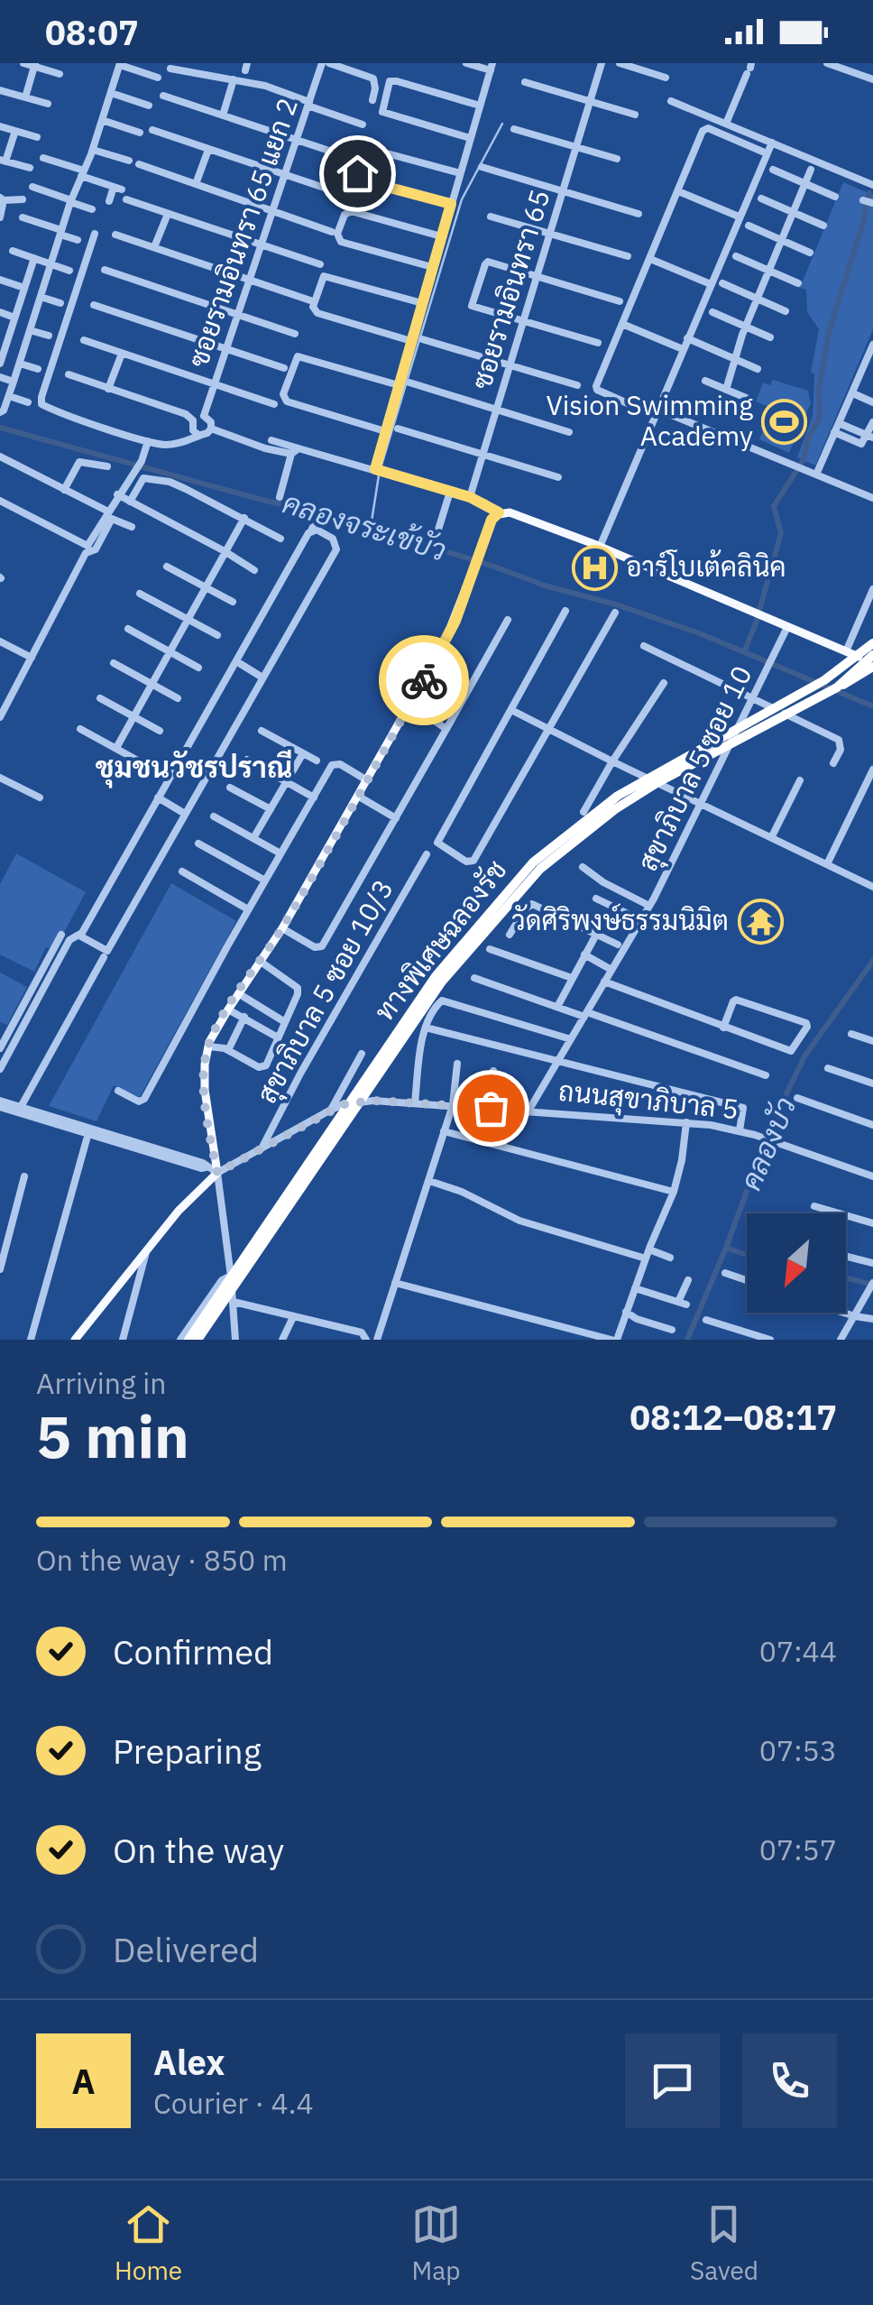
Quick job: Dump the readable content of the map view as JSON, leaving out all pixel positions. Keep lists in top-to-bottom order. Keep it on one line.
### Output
{"streets":{"highway":["ทางพิเศษฉลองรัช"],"main road":["ถนนสุขาภิบาล 5"],"street":["ซอยรามอินทรา 65 แยก 2","ซอยรามอินทรา 65","สุขาภิบาล 5 ซอย 10","สุขาภิบาล 5 ซอย 10/3"]},"crossings":[["สุขาภิบาล 5 ซอย 10","ถนนสุขาภิบาล 5"],["สุขาภิบาล 5 ซอย 10/3","ถนนสุขาภิบาล 5"]],"districts":["ชุมชนวัชรปราณี"],"water":["คลองจระเข้บัว","คลองบัว"],"places":{"sports":["Vision Swimming Academy"],"hospital":["อาร์โบเต้คลินิค"],"temple":["วัดศิริพงษ์ธรรมนิมิต"]},"north":"bottom left","page":{"status":"08:07","heading":["5 min","Arriving in","08:12–08:17"],"panel":["Alex","Courier · 4.4"],"bar":"On the way · 850 m","list":[["Confirmed","07:44"],["Preparing","07:53"],["On the way","07:57"],"Delivered"],"round":"A","tabs":["Home","Map","Saved"]}}
